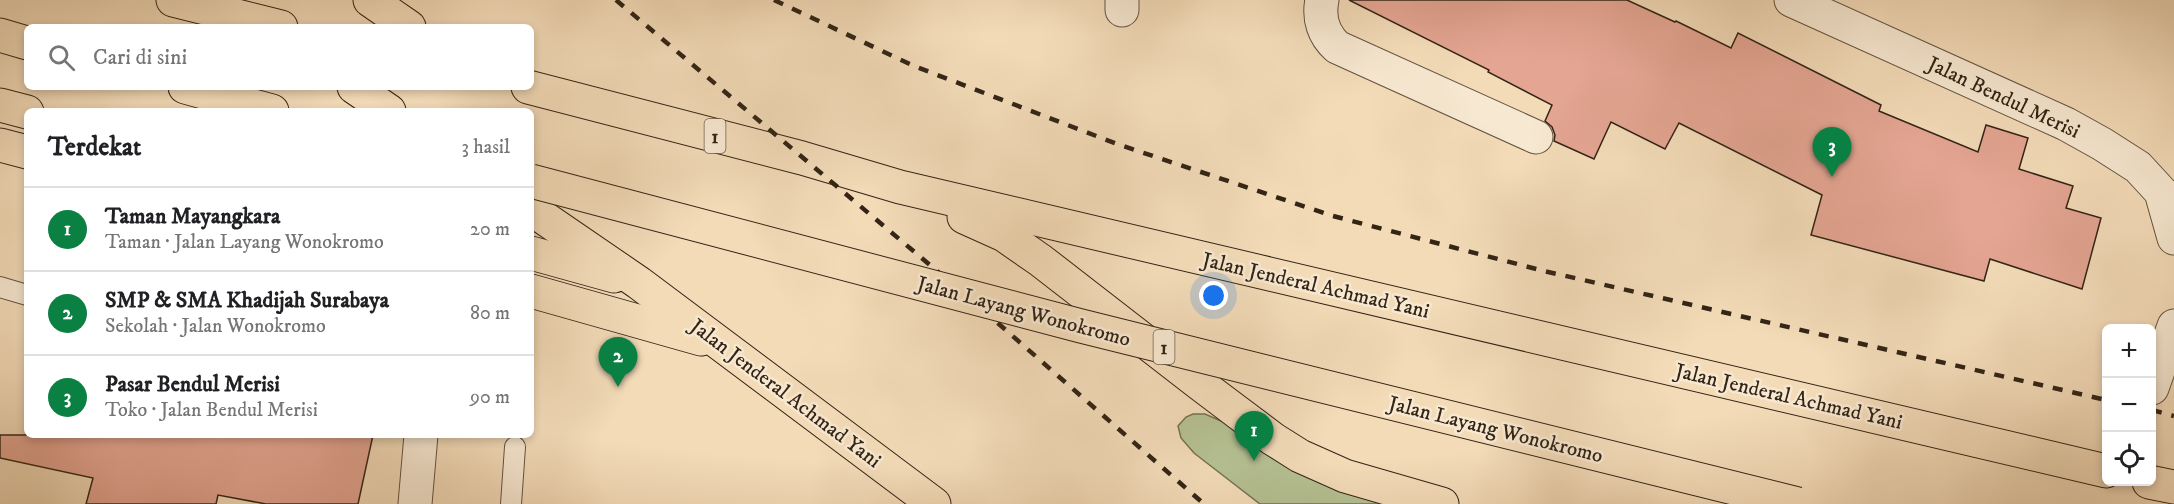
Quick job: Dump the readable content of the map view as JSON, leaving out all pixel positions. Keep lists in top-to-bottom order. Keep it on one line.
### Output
{"streets":{"highway":["1","Jalan Jenderal Achmad Yani","Jalan Layang Wonokromo"],"street":["Jalan Bendul Merisi"]},"page":{"search":"Cari di sini","heading":["Terdekat","3 hasil"],"pins":["3","2","1"],"list":[{"mark":"1","name":"Taman Mayangkara","note":"Taman · Jalan Layang Wonokromo","value":"20 m"},{"mark":"2","name":"SMP & SMA Khadijah Surabaya","note":"Sekolah · Jalan Wonokromo","value":"80 m"},{"mark":"3","name":"Pasar Bendul Merisi","note":"Toko · Jalan Bendul Merisi","value":"90 m"}],"map_buttons":["+","−"]}}
